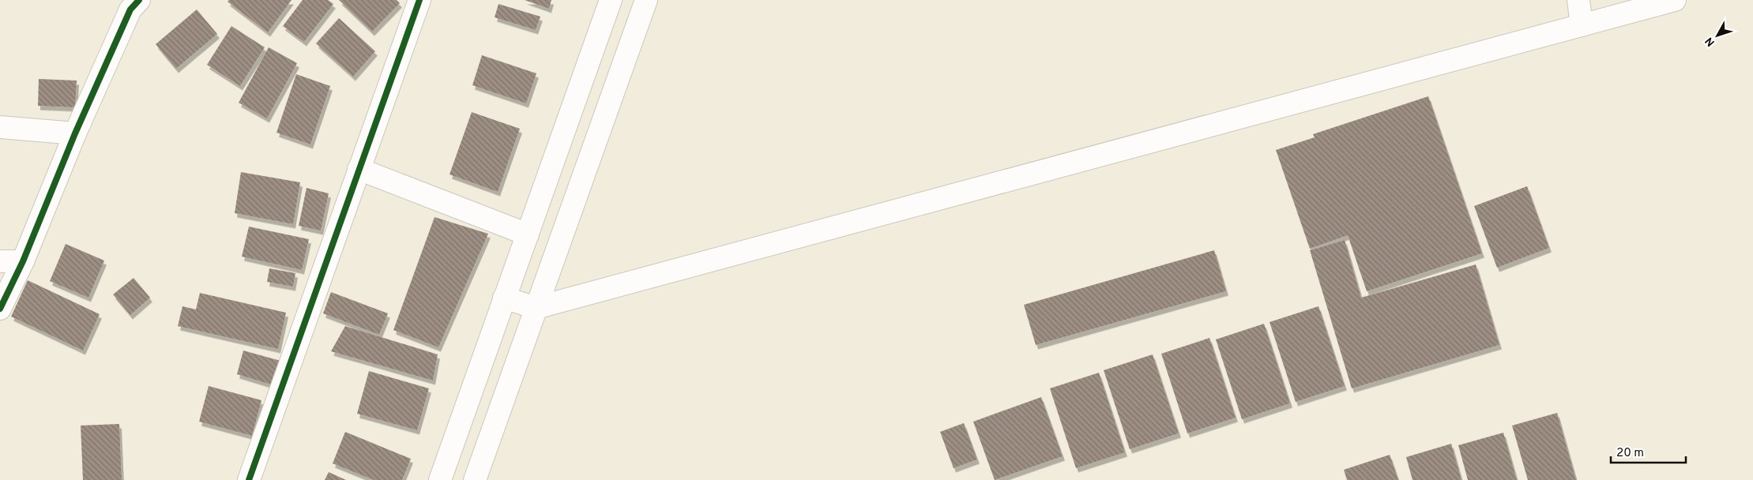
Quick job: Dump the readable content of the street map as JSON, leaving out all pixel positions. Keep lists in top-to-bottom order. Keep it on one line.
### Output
{"scale_bar":"20 m","north":"bottom left"}
